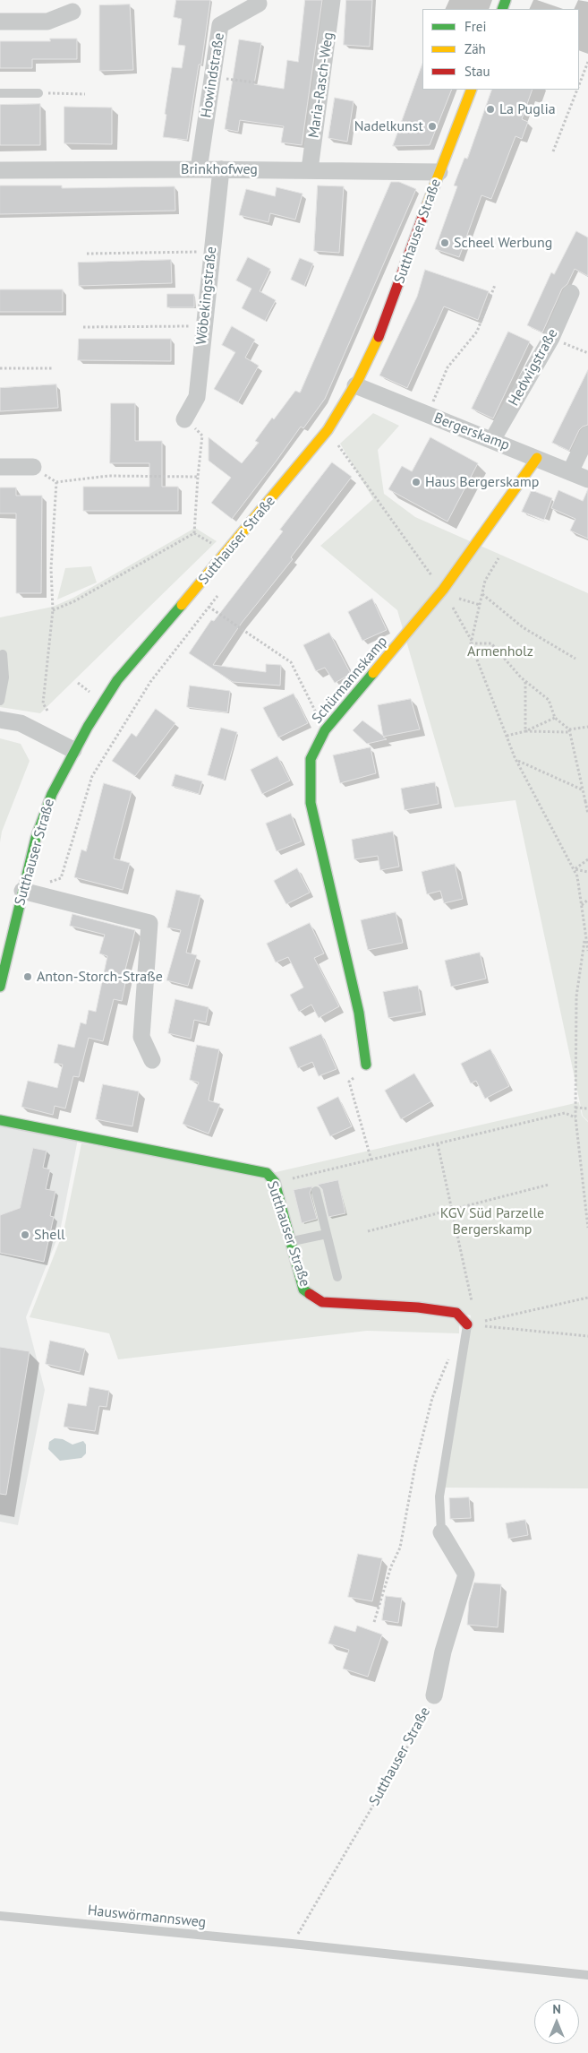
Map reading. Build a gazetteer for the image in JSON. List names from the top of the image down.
{
  "streets": {
    "street": [
      "Howindstraße",
      "Maria-Rasch-Weg",
      "Brinkhofweg",
      "Sutthauser Straße",
      "Wöbekingstraße",
      "Hedwigstraße",
      "Bergerskamp",
      "Schürmannskamp"
    ],
    "lane": ["Hauswörmannsweg"]
  },
  "crossings": [
    ["Howindstraße", "Brinkhofweg"],
    ["Maria-Rasch-Weg", "Brinkhofweg"],
    ["Brinkhofweg", "Sutthauser Straße"],
    ["Brinkhofweg", "Wöbekingstraße"],
    ["Sutthauser Straße", "Bergerskamp"],
    ["Sutthauser Straße", "Hauswörmannsweg"],
    ["Hedwigstraße", "Bergerskamp"],
    ["Bergerskamp", "Schürmannskamp"]
  ],
  "parks": ["Armenholz", "KGV Süd Parzelle Bergerskamp"],
  "places": [
    "La Puglia",
    "Nadelkunst",
    "Scheel Werbung",
    "Haus Bergerskamp",
    "Anton-Storch-Straße",
    "Shell"
  ],
  "legend": ["Frei", "Zäh", "Stau"],
  "north": "top"
}
